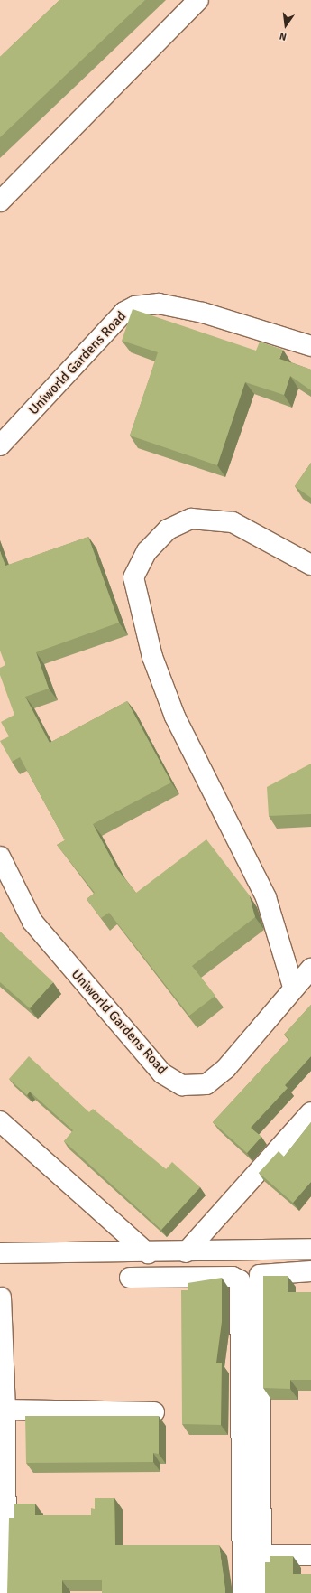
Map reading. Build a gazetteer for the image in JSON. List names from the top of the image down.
{
  "streets": {
    "street": ["Uniworld Gardens Road"]
  },
  "north": "bottom"
}
